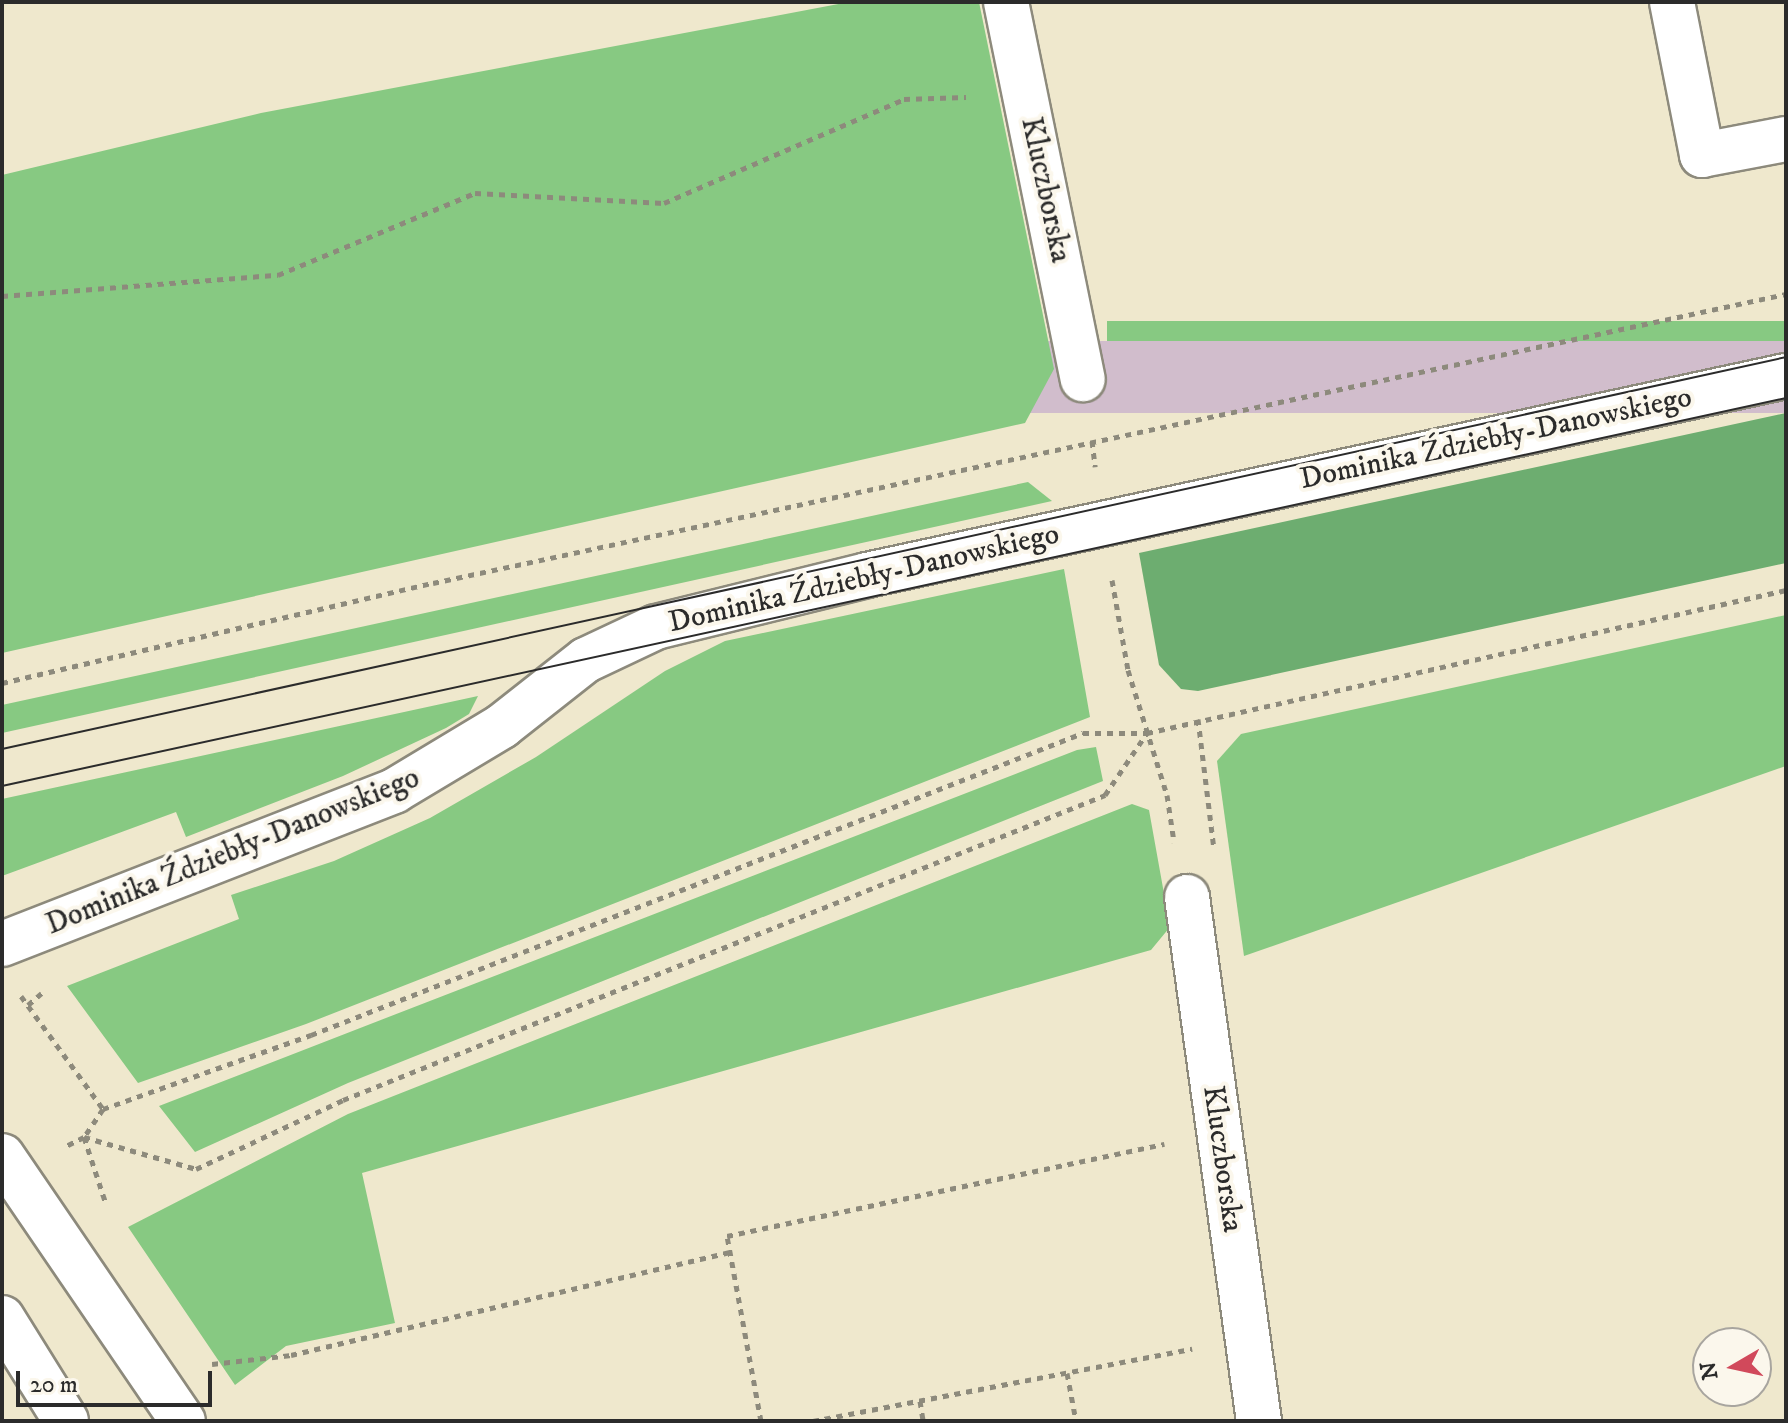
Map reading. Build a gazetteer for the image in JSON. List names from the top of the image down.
{
  "streets": {
    "street": ["Kluczborska", "Dominika Ździebły-Danowskiego"]
  },
  "scale_bar": "20 m",
  "north": "left"
}
